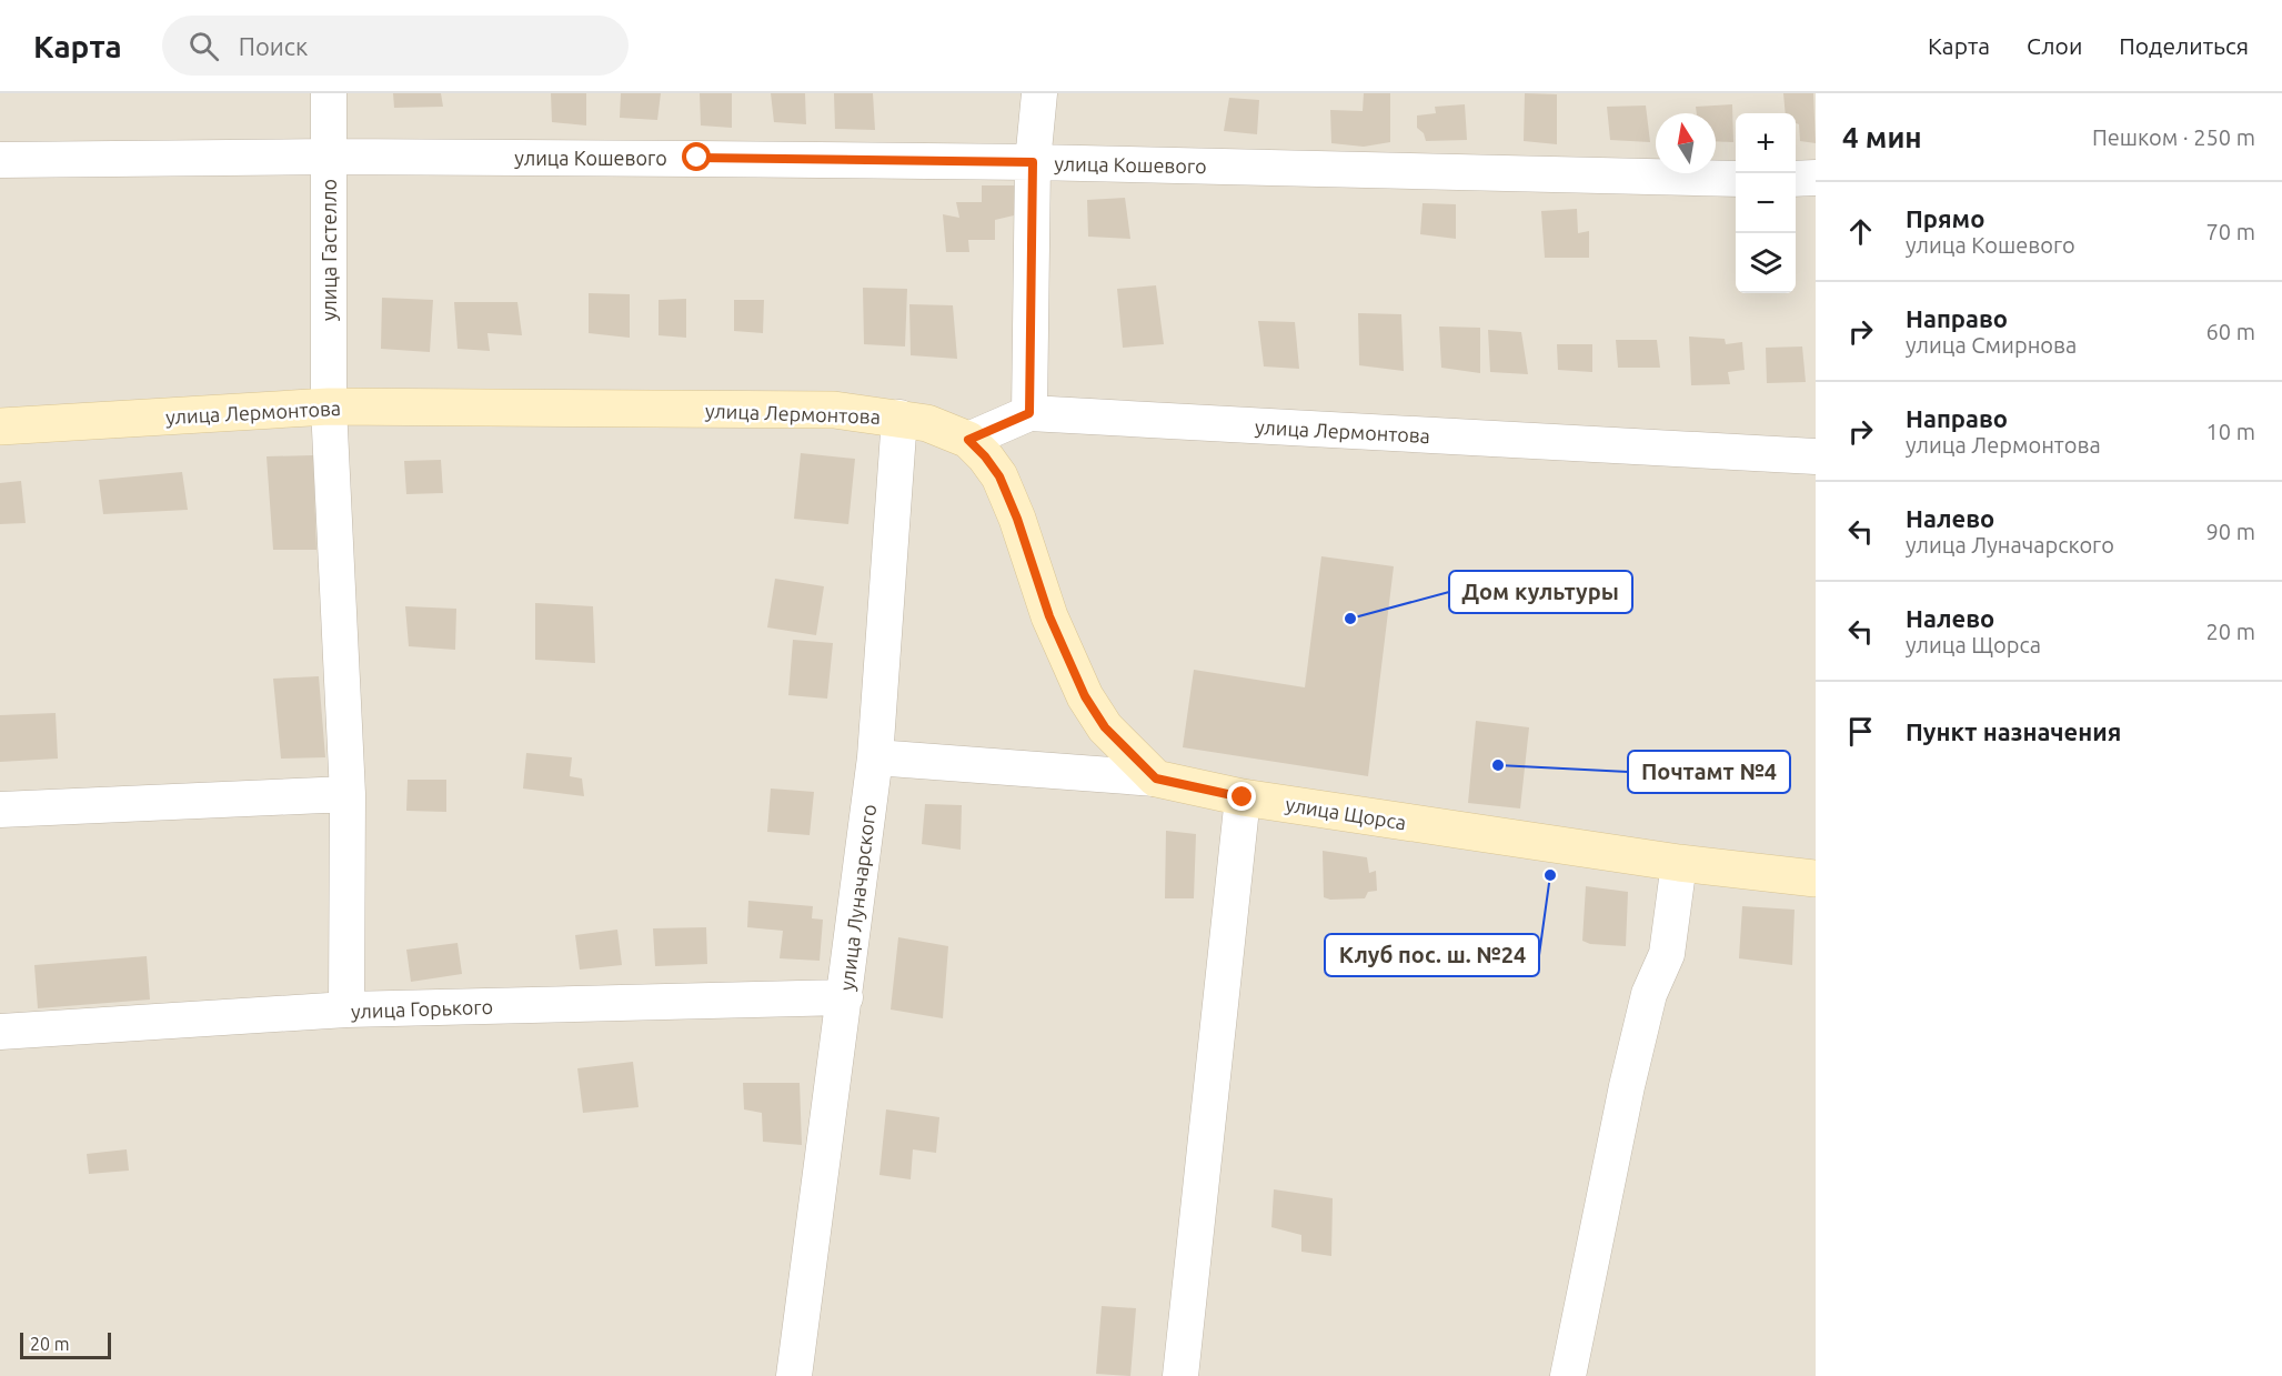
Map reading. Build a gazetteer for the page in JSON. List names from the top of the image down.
{
  "streets": {
    "street": [
      "улица Кошевого",
      "улица Гастелло",
      "улица Лермонтова",
      "улица Щорса",
      "улица Луначарского",
      "улица Горького"
    ]
  },
  "crossings": [
    ["улица Кошевого", "улица Гастелло"],
    ["улица Гастелло", "улица Лермонтова"],
    ["улица Гастелло", "улица Горького"],
    ["улица Лермонтова", "улица Луначарского"],
    ["улица Щорса", "улица Луначарского"],
    ["улица Луначарского", "улица Горького"]
  ],
  "places": ["Дом культуры", "Почтамт №4", "Клуб пос. ш. №24"],
  "scale_bar": "20 m",
  "north": "top",
  "page": {
    "header": "Карта",
    "search": "Поиск",
    "nav": ["Карта", "Слои", "Поделиться"],
    "heading": ["4 мин", "Пешком · 250 m"],
    "map_buttons": ["+", "−"],
    "list": [
      ["Прямо", "улица Кошевого", "70 m"],
      ["Направо", "улица Смирнова", "60 m"],
      ["Направо", "улица Лермонтова", "10 m"],
      ["Налево", "улица Луначарского", "90 m"],
      ["Налево", "улица Щорса", "20 m"],
      "Пункт назначения"
    ],
    "scale": "20 m"
  }
}
